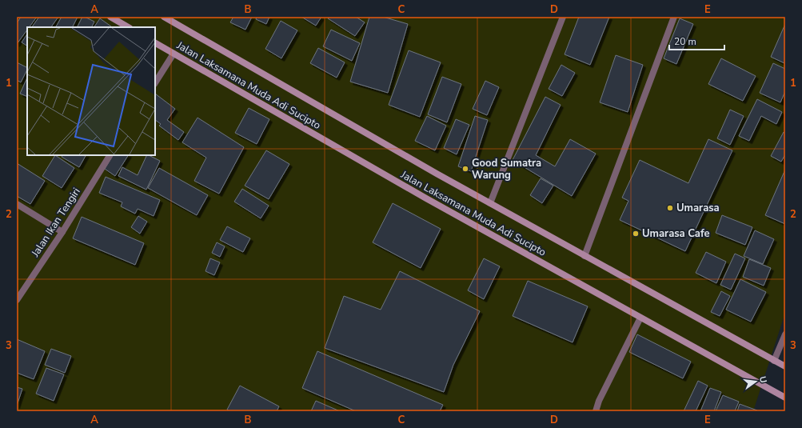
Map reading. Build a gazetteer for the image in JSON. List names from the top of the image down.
{
  "streets": {
    "main road": ["Jalan Laksamana Muda Adi Sucipto"],
    "street": ["Jalan Ikan Tengiri"]
  },
  "places": ["Good Sumatra Warung", "Umarasa", "Umarasa Cafe"],
  "scale_bar": "20 m",
  "north": "right",
  "grid": {
    "columns": [
      "A",
      "B",
      "C",
      "D",
      "E"
    ],
    "rows": ["1", "2", "3"]
  }
}
